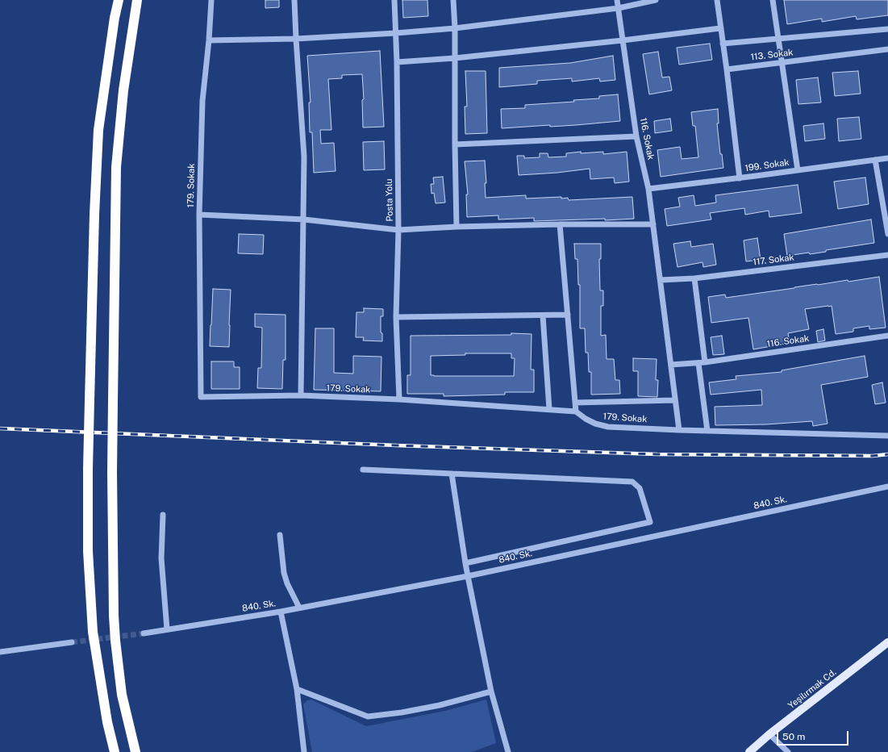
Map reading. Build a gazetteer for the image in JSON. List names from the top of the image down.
{
  "streets": {
    "main road": ["Yeşilırmak Cd."],
    "street": [
      "113. Sokak",
      "116. Sokak",
      "199. Sokak",
      "179. Sokak",
      "Posta Yolu",
      "117. Sokak",
      "840. Sk."
    ]
  },
  "crossings": [
    ["116. Sokak", "199. Sokak"],
    ["116. Sokak", "179. Sokak"],
    ["116. Sokak", "117. Sokak"],
    ["179. Sokak", "Posta Yolu"]
  ],
  "scale_bar": "50 m"
}
